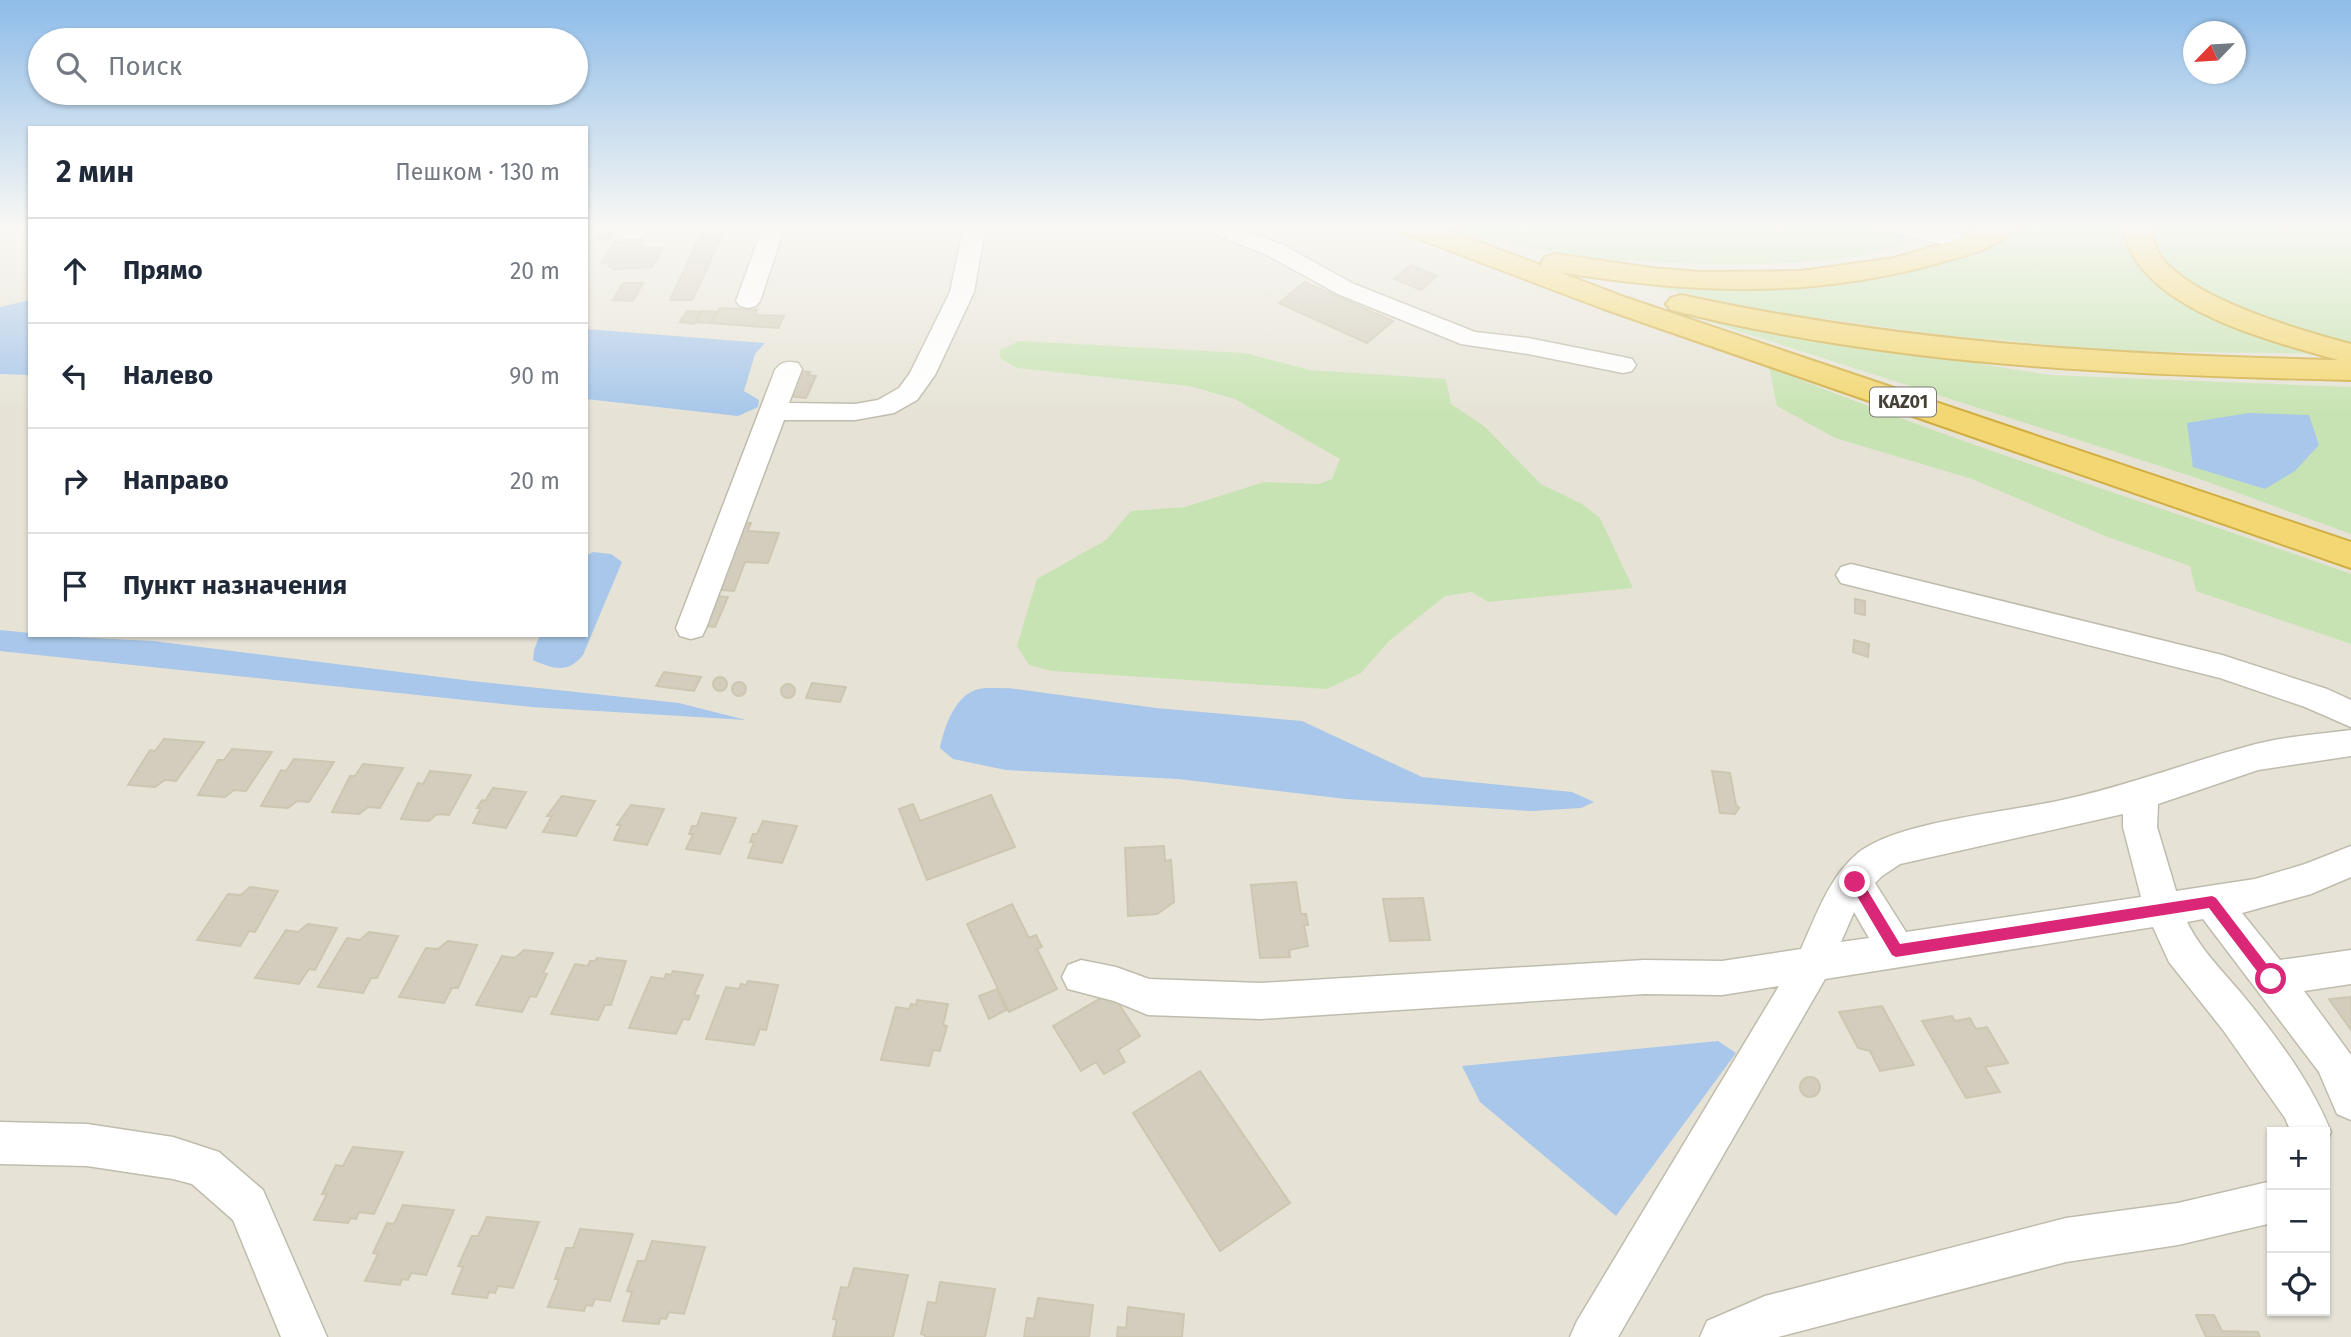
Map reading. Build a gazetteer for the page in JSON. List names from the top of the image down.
{
  "streets": {
    "highway": ["KАZ01"]
  },
  "north": "bottom left",
  "page": {
    "search": "Поиск",
    "heading": ["2 мин", "Пешком · 130 m"],
    "list": [
      ["Прямо", "20 m"],
      ["Налево", "90 m"],
      ["Направо", "20 m"],
      "Пункт назначения"
    ],
    "map_buttons": ["+", "−"]
  }
}
